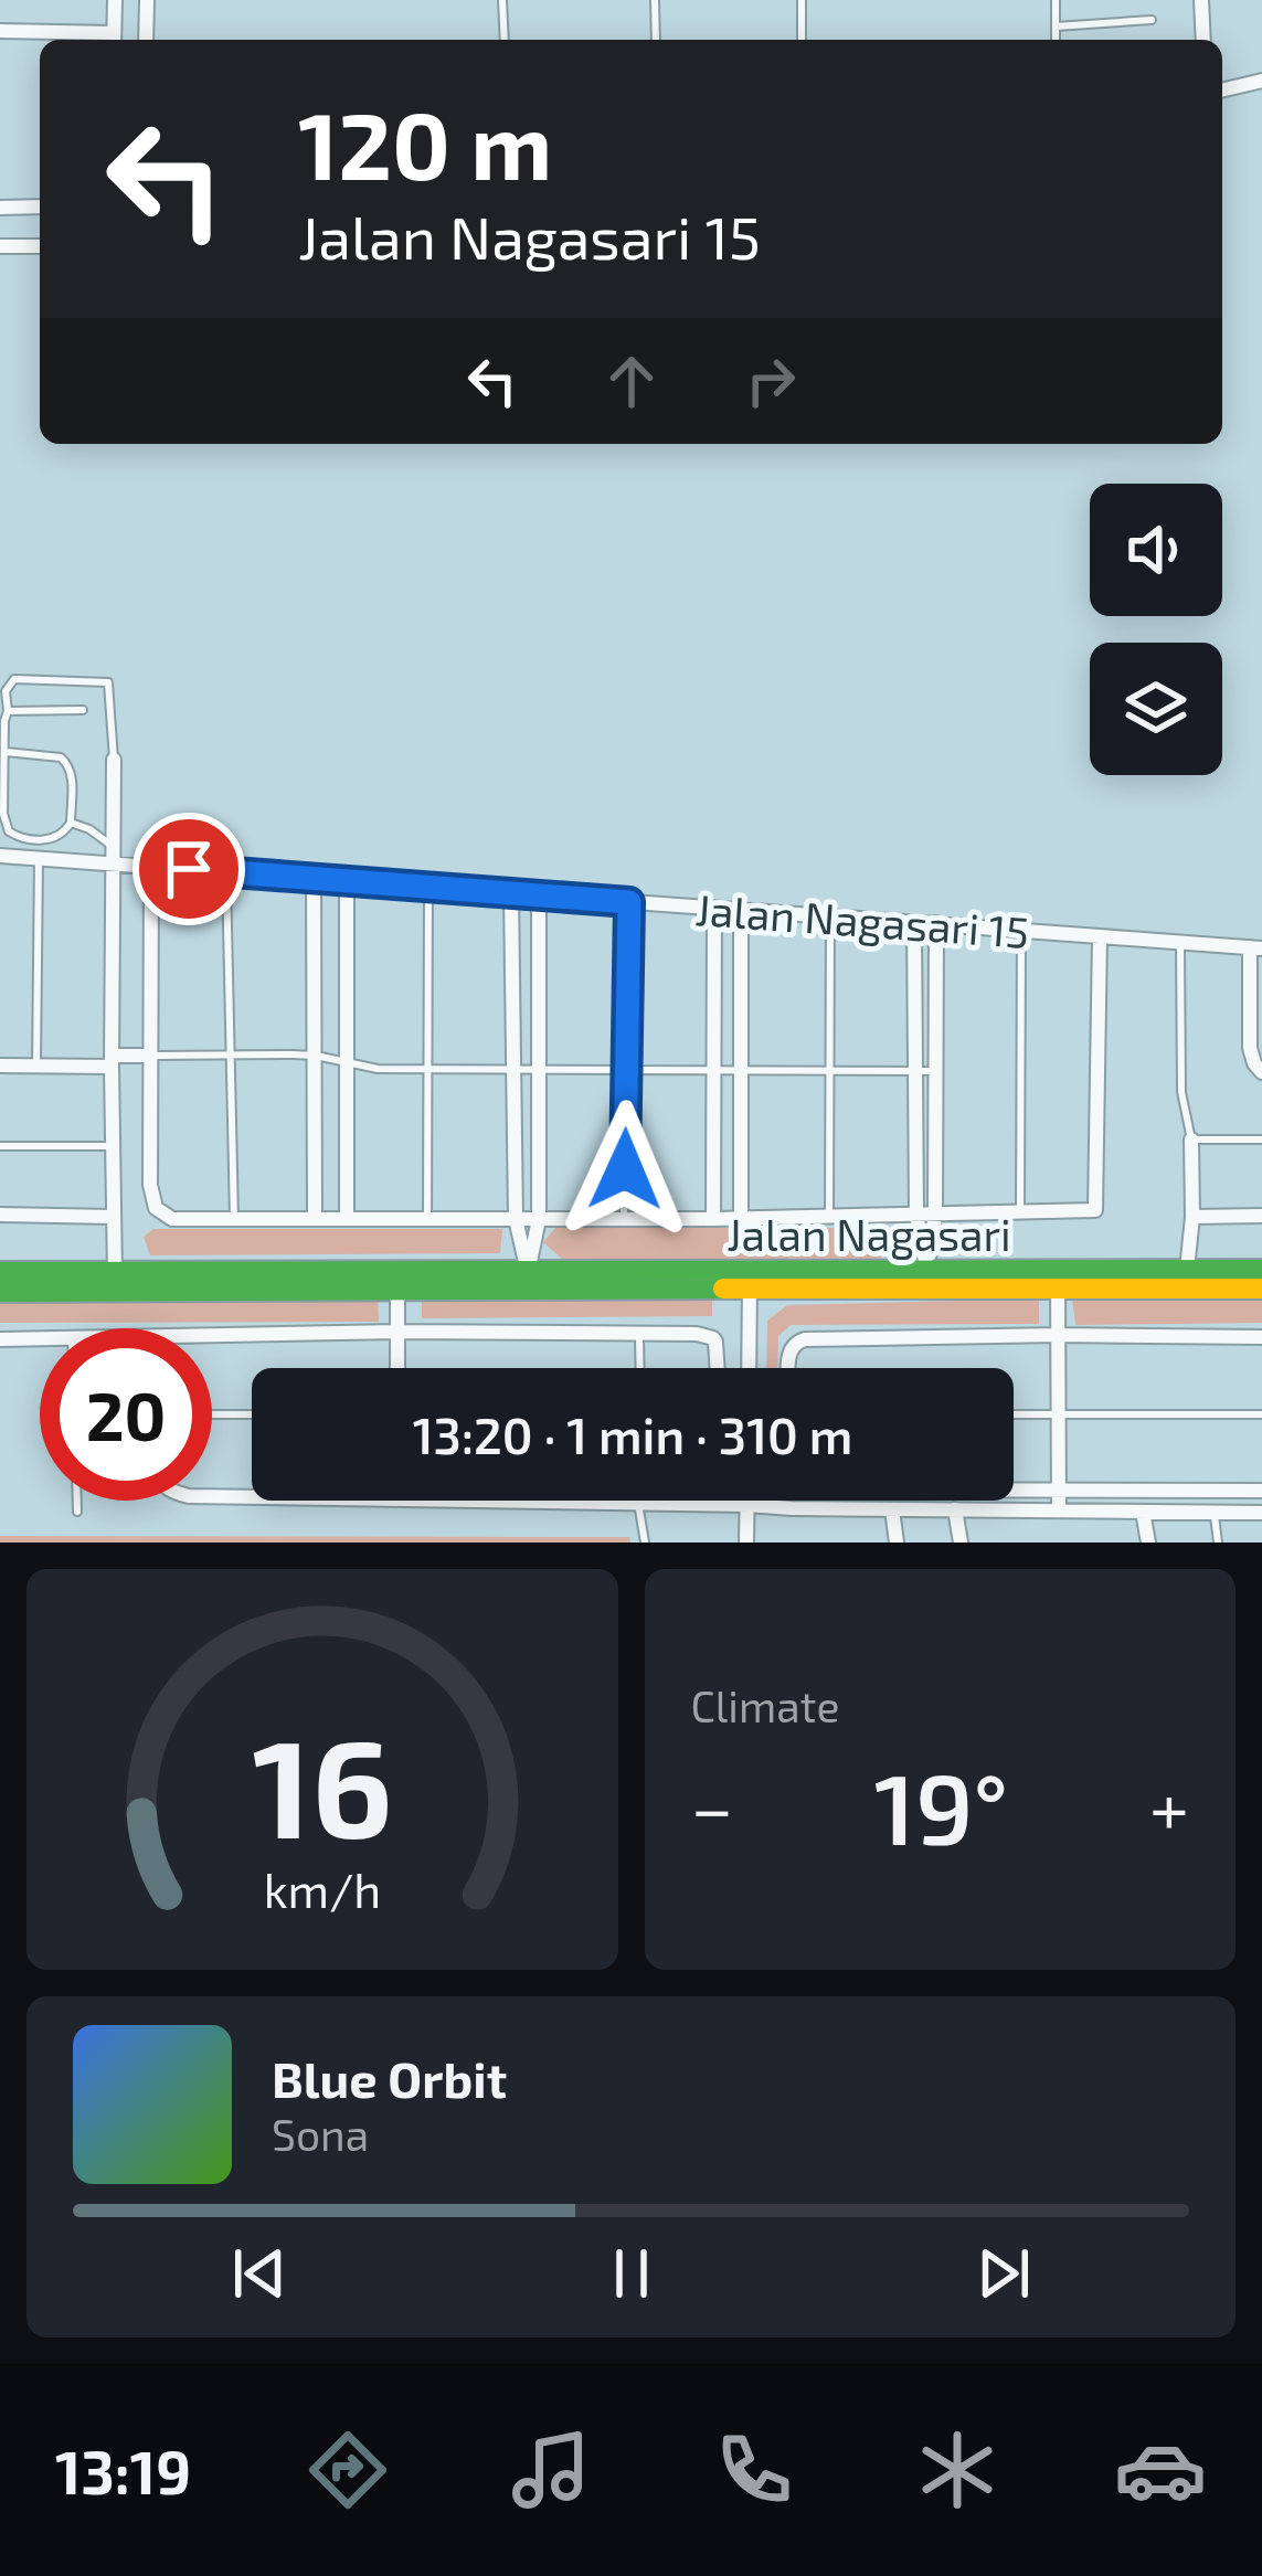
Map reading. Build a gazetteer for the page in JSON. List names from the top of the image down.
{
  "streets": {
    "street": ["Jalan Nagasari 15", "Jalan Nagasari"]
  },
  "page": {
    "turn": ["120 m", "Jalan Nagasari 15"],
    "limit": "20",
    "trip": "13:20 · 1 min · 310 m",
    "tile": "Climate",
    "heat": ["−", "19°", "+"],
    "song": ["Blue Orbit", "Sona"],
    "tabs": "13:19",
    "gauge": ["16", "km/h"]
  }
}
